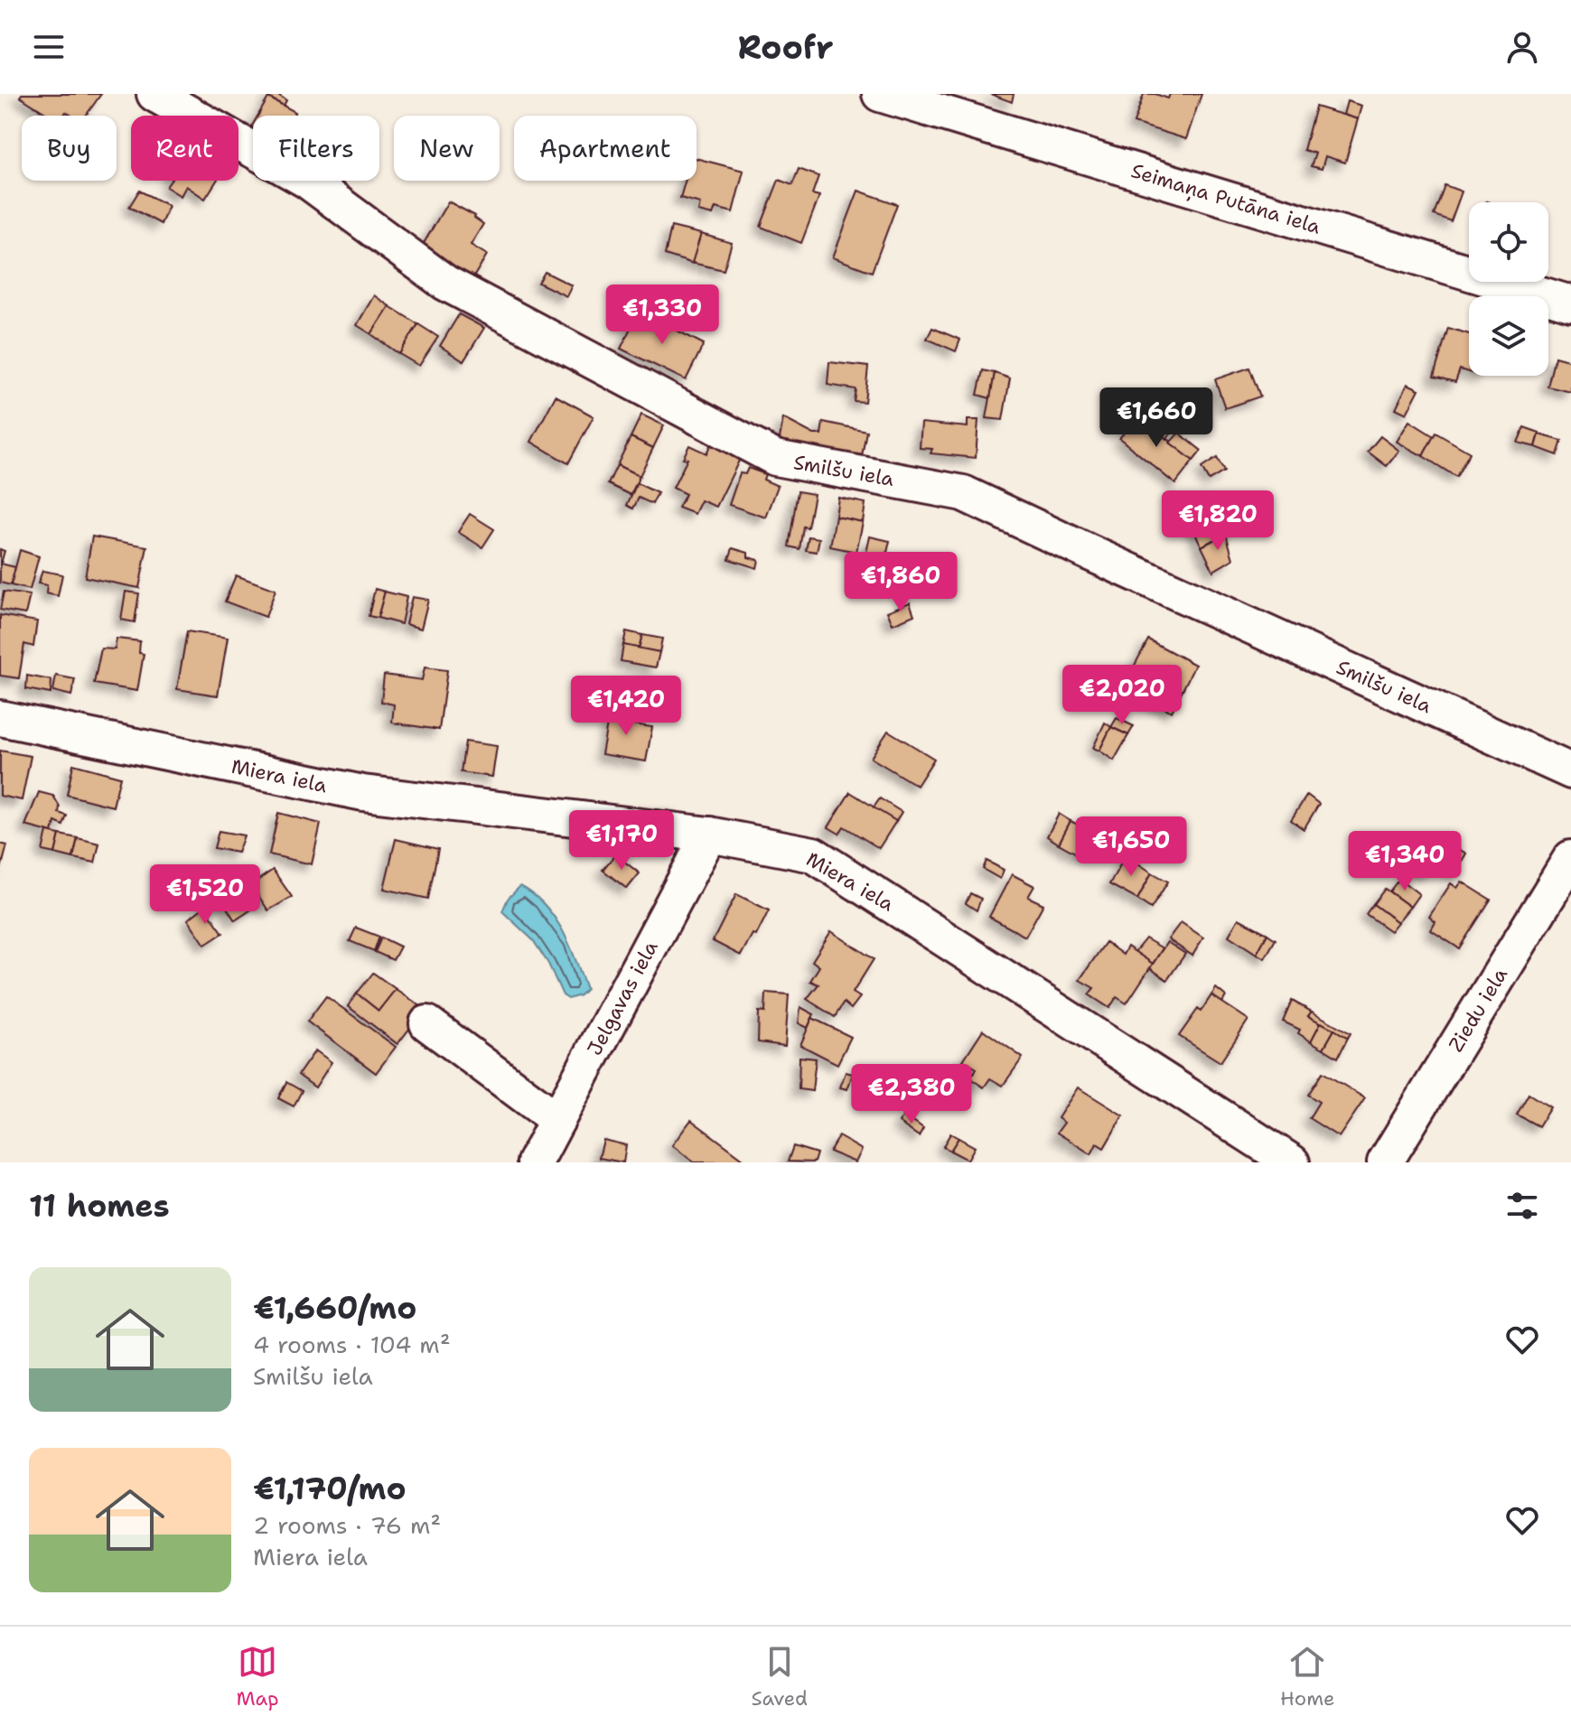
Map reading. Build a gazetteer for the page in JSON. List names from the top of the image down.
{
  "streets": {
    "street": [
      "Seimaņa Putāna iela",
      "Smilšu iela",
      "Miera iela",
      "Jelgavas iela",
      "Ziedu iela"
    ]
  },
  "crossings": [
    ["Miera iela", "Jelgavas iela"]
  ],
  "page": {
    "header": "Roofr",
    "chip": [
      "Buy",
      "Rent",
      "Filters",
      "New",
      "Apartment"
    ],
    "price": [
      "€1,330",
      "€1,660",
      "€1,820",
      "€1,860",
      "€2,020",
      "€1,420",
      "€1,170",
      "€1,650",
      "€1,340",
      "€1,520",
      "€2,380"
    ],
    "heading": "11 homes",
    "list": [
      {
        "name": "€1,660/mo",
        "note": "4 rooms · 104 m² · Smilšu iela"
      },
      {
        "name": "€1,170/mo",
        "note": "2 rooms · 76 m² · Miera iela"
      }
    ],
    "tabs": ["Map", "Saved", "Home"]
  }
}
